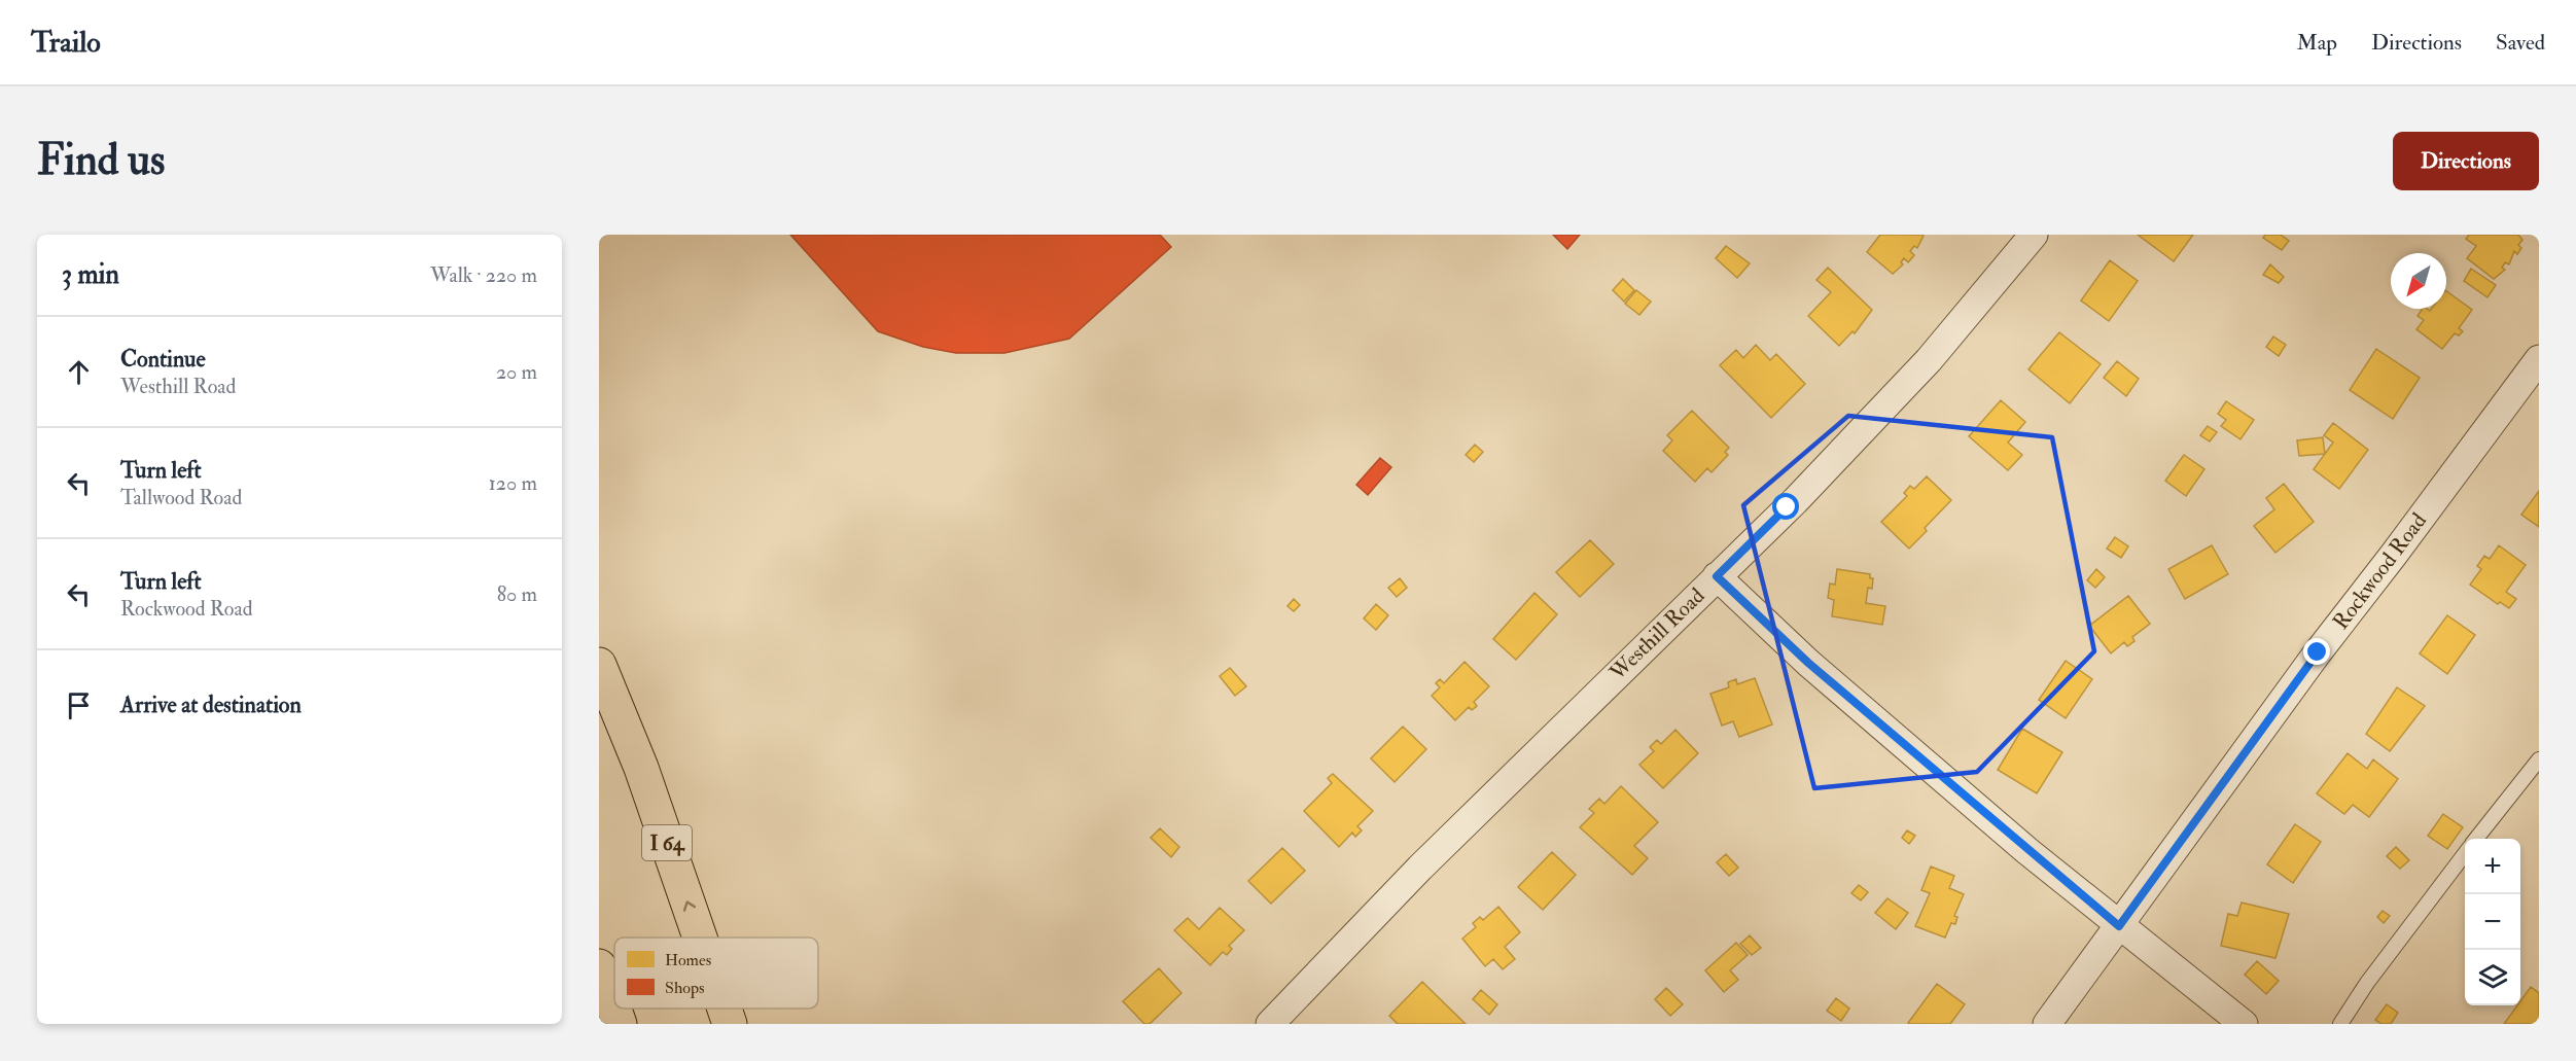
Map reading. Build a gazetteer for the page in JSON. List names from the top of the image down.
{
  "streets": {
    "highway": ["I 64"],
    "street": ["Rockwood Road", "Westhill Road"]
  },
  "legend": ["Homes", "Shops"],
  "north": "bottom left",
  "page": {
    "header": "Trailo",
    "nav": ["Map", "Directions", "Saved"],
    "buttons": "Directions",
    "title": "Find us",
    "heading": ["3 min", "Walk · 220 m"],
    "list": [
      ["Continue", "Westhill Road", "20 m"],
      ["Turn left", "Tallwood Road", "120 m"],
      ["Turn left", "Rockwood Road", "80 m"],
      "Arrive at destination"
    ],
    "map_buttons": ["+", "−"]
  }
}
